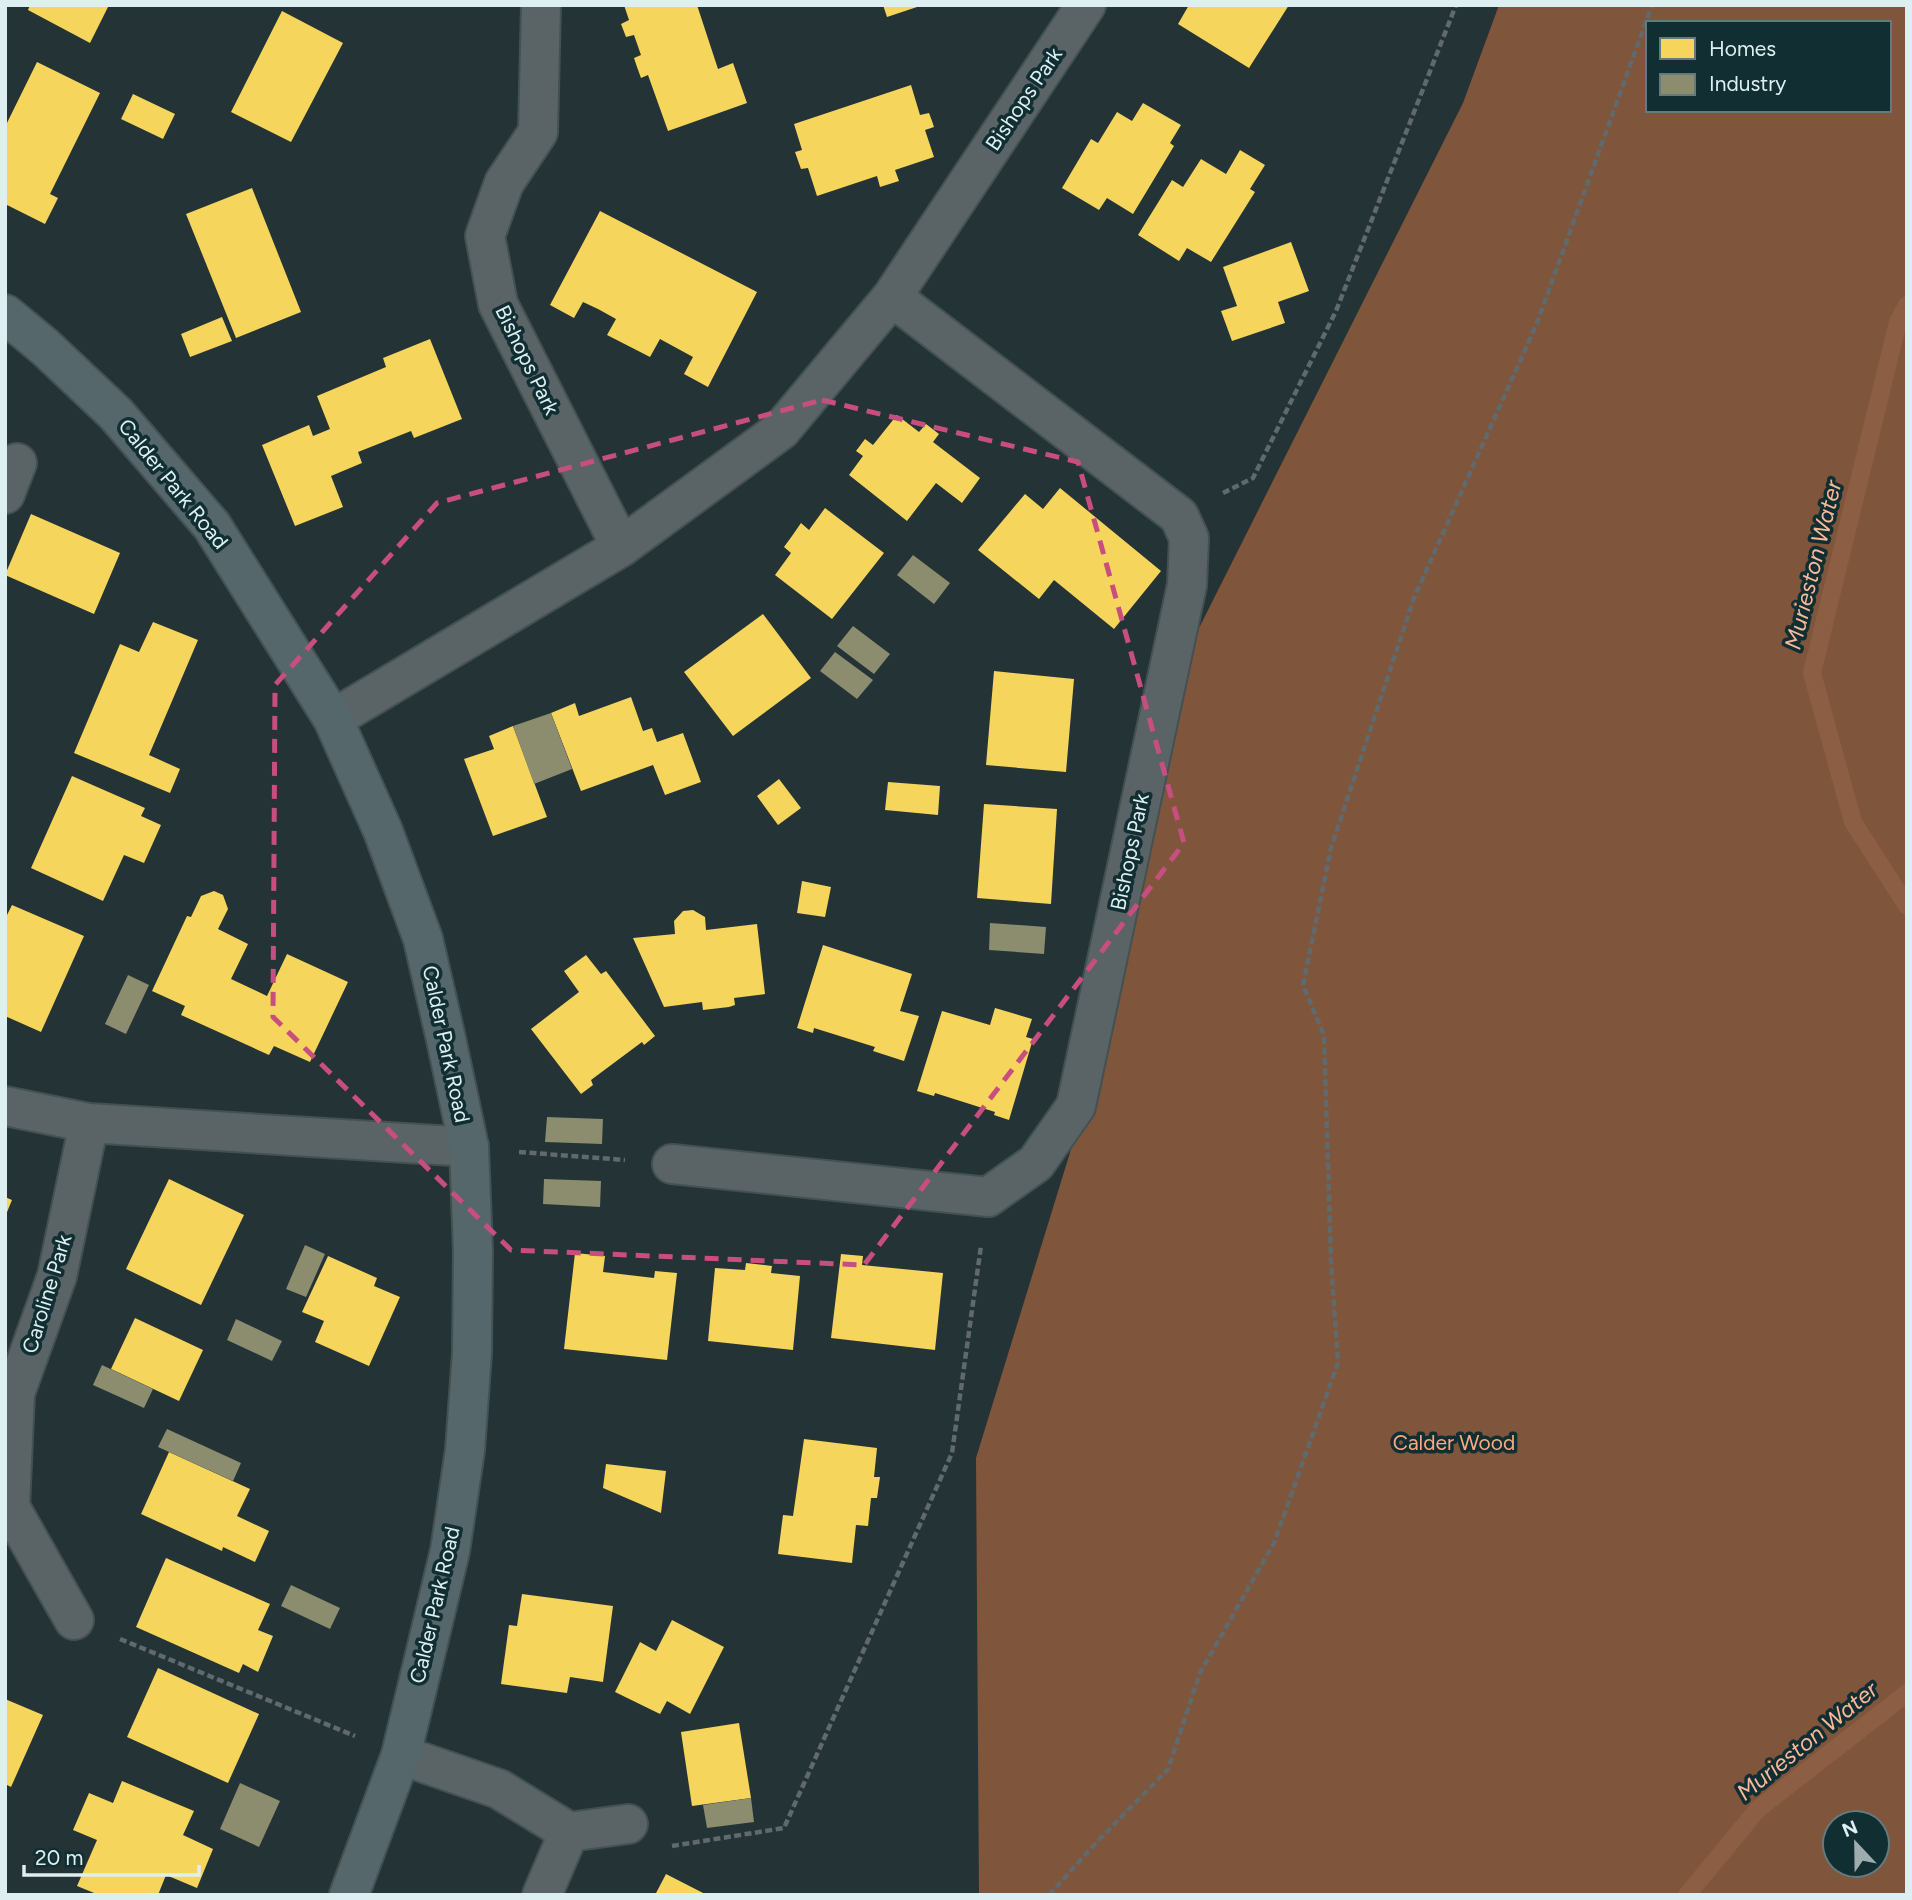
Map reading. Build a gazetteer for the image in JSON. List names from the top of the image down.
{
  "streets": {
    "main road": ["Calder Park Road"],
    "street": ["Bishops Park", "Caroline Park"]
  },
  "crossings": [
    ["Bishops Park", "Calder Park Road"]
  ],
  "water": ["Murieston Water"],
  "parks": ["Calder Wood"],
  "legend": ["Homes", "Industry"],
  "scale_bar": "20 m",
  "north": "top"
}
